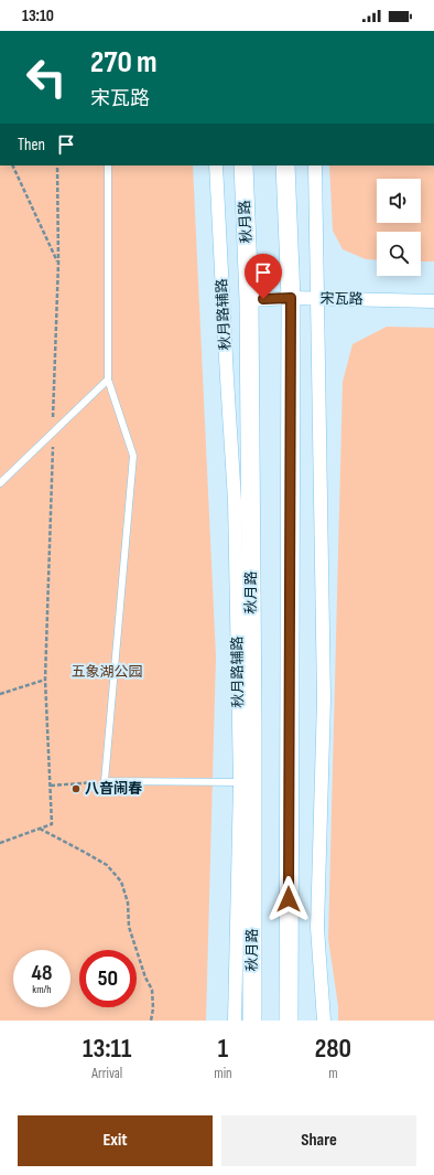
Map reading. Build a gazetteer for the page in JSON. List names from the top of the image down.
{
  "streets": {
    "main road": ["秋月路"],
    "street": ["宋瓦路", "秋月路辅路"]
  },
  "crossings": [
    ["秋月路", "宋瓦路"],
    ["秋月路", "秋月路辅路"]
  ],
  "parks": ["五象湖公园"],
  "places": ["八音闹春"],
  "page": {
    "status": "13:10",
    "turn": ["270 m", "宋瓦路"],
    "then": "Then",
    "speed": "48 km/h",
    "limit": "50",
    "eta": [
      "13:11",
      "Arrival",
      "1",
      "min",
      "280",
      "m"
    ],
    "buttons": ["Exit", "Share"]
  }
}
